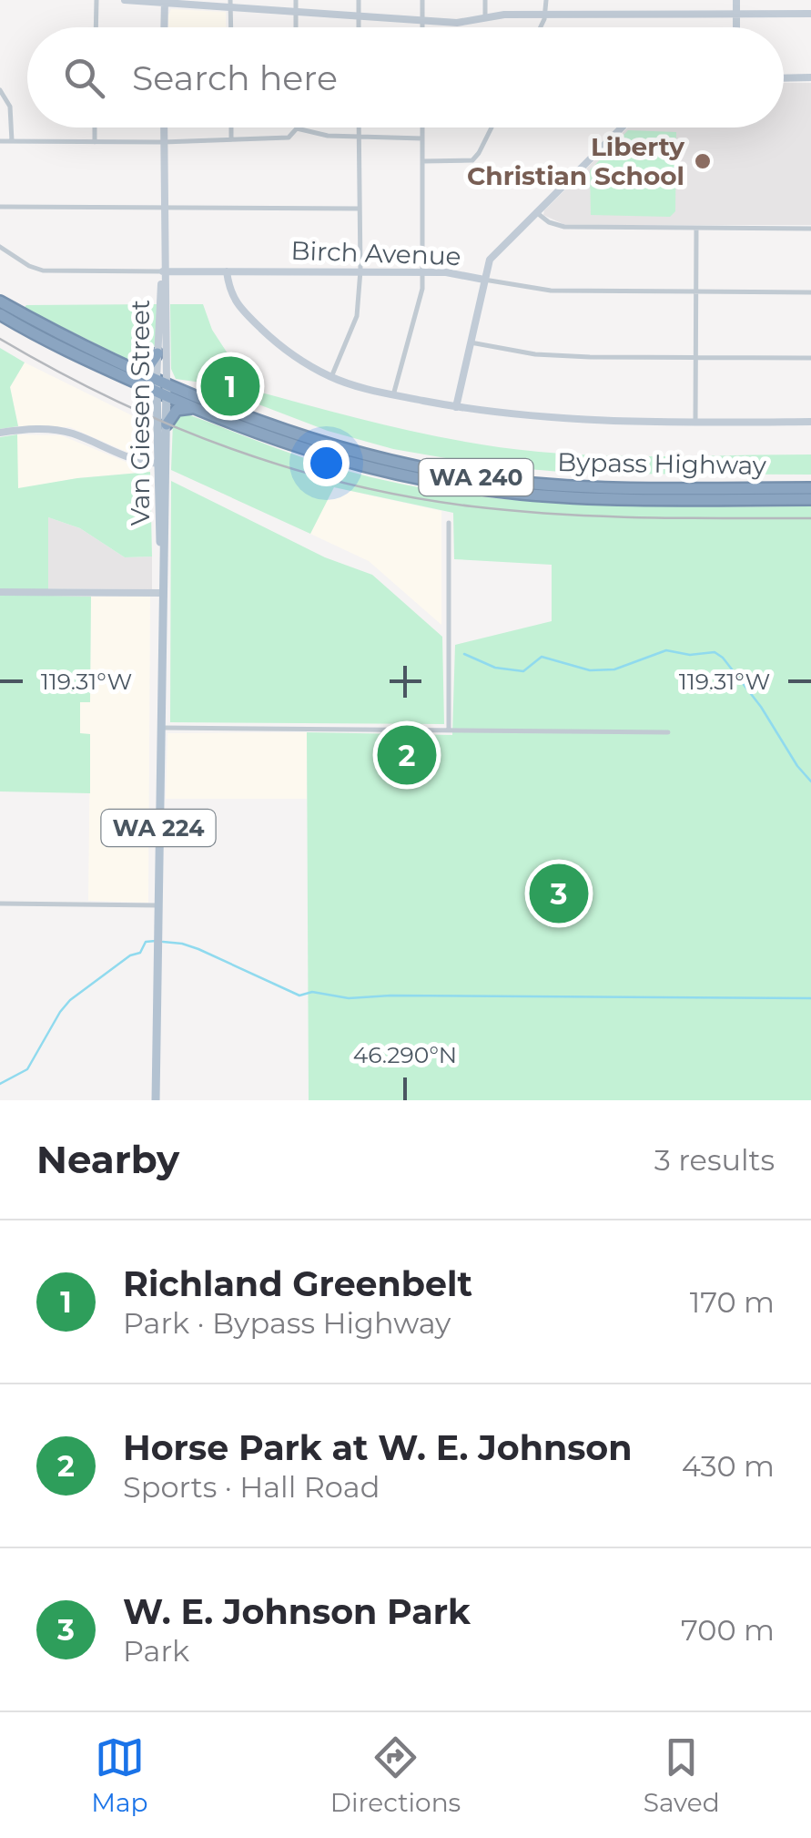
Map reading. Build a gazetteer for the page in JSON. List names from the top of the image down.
{
  "streets": {
    "highway": ["Bypass Highway", "WA 240"],
    "main road": ["Van Giesen Street", "WA 224"],
    "street": ["Birch Avenue"]
  },
  "crossings": [
    ["Birch Avenue", "Van Giesen Street"],
    ["Van Giesen Street", "Bypass Highway"]
  ],
  "places": ["Liberty Christian School"],
  "page": {
    "search": "Search here",
    "pins": ["1", "2", "3"],
    "heading": ["Nearby", "3 results"],
    "list": [
      {
        "mark": "1",
        "name": "Richland Greenbelt",
        "note": "Park · Bypass Highway",
        "value": "170 m"
      },
      {
        "mark": "2",
        "name": "Horse Park at W. E. Johnson",
        "note": "Sports · Hall Road",
        "value": "430 m"
      },
      {
        "mark": "3",
        "name": "W. E. Johnson Park",
        "note": "Park",
        "value": "700 m"
      }
    ],
    "nav": ["Map", "Directions", "Saved"]
  },
  "coordinates": ["119.31°W", "46.290°N"]
}
